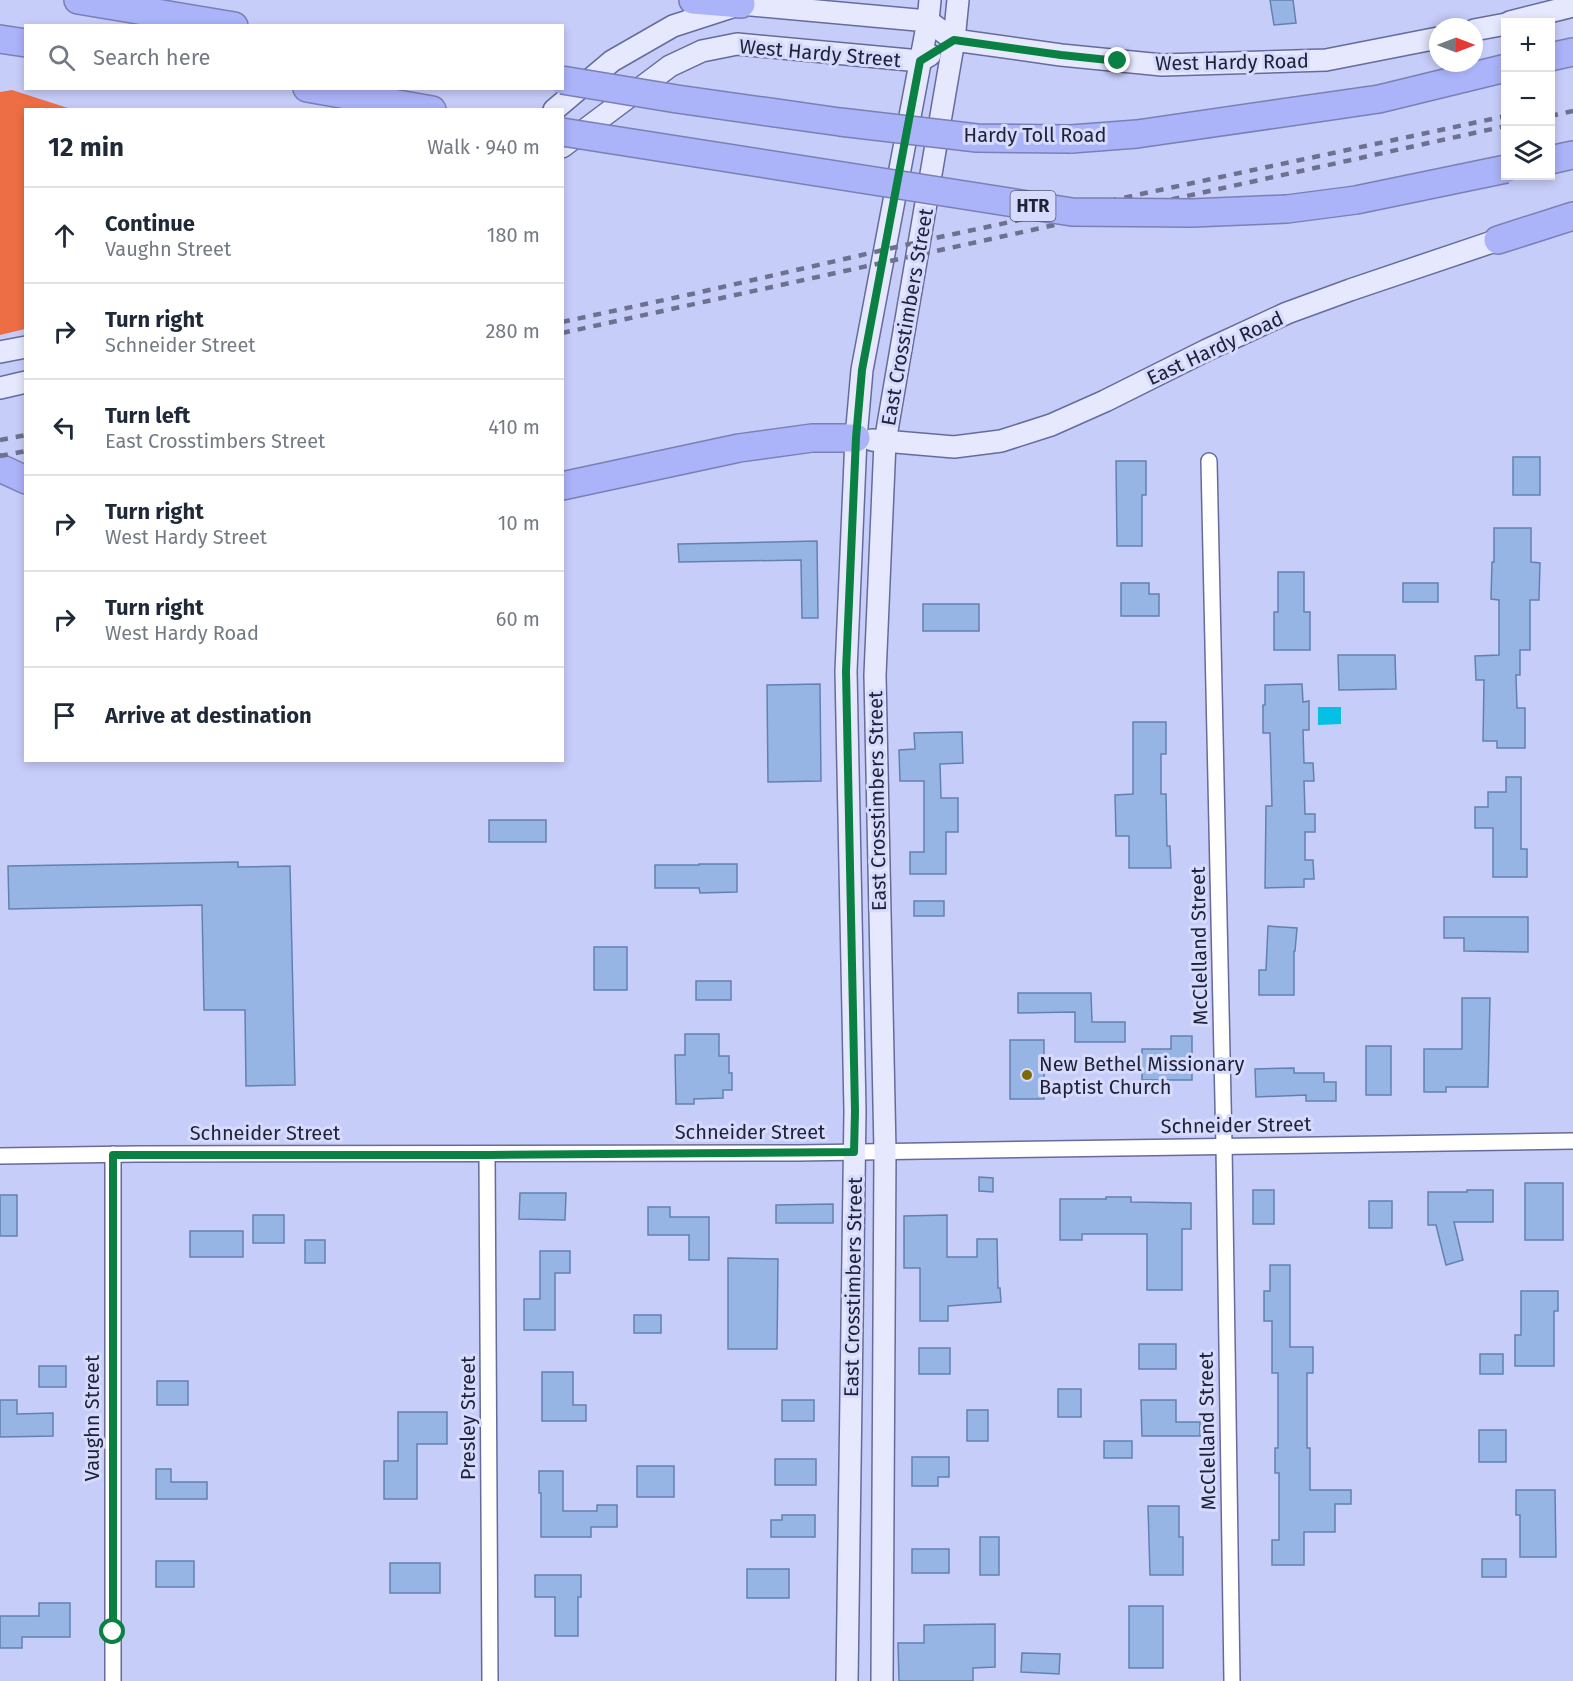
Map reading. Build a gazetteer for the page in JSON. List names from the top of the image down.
{
  "streets": {
    "highway": ["Hardy Toll Road", "HTR"],
    "main road": [
      "West Hardy Street",
      "West Hardy Road",
      "East Crosstimbers Street",
      "East Hardy Road"
    ],
    "street": [
      "McClelland Street",
      "Schneider Street",
      "Vaughn Street",
      "Presley Street"
    ]
  },
  "crossings": [
    ["West Hardy Street", "West Hardy Road"],
    ["West Hardy Street", "East Crosstimbers Street"],
    ["West Hardy Road", "East Crosstimbers Street"],
    ["East Crosstimbers Street", "East Hardy Road"],
    ["East Crosstimbers Street", "Schneider Street"],
    ["McClelland Street", "Schneider Street"],
    ["Schneider Street", "Vaughn Street"],
    ["Schneider Street", "Presley Street"]
  ],
  "places": ["New Bethel Missionary Baptist Church"],
  "north": "right",
  "page": {
    "map_buttons": ["+", "−"],
    "search": "Search here",
    "heading": ["12 min", "Walk · 940 m"],
    "list": [
      ["Continue", "Vaughn Street", "180 m"],
      ["Turn right", "Schneider Street", "280 m"],
      ["Turn left", "East Crosstimbers Street", "410 m"],
      ["Turn right", "West Hardy Street", "10 m"],
      ["Turn right", "West Hardy Road", "60 m"],
      "Arrive at destination"
    ]
  }
}
